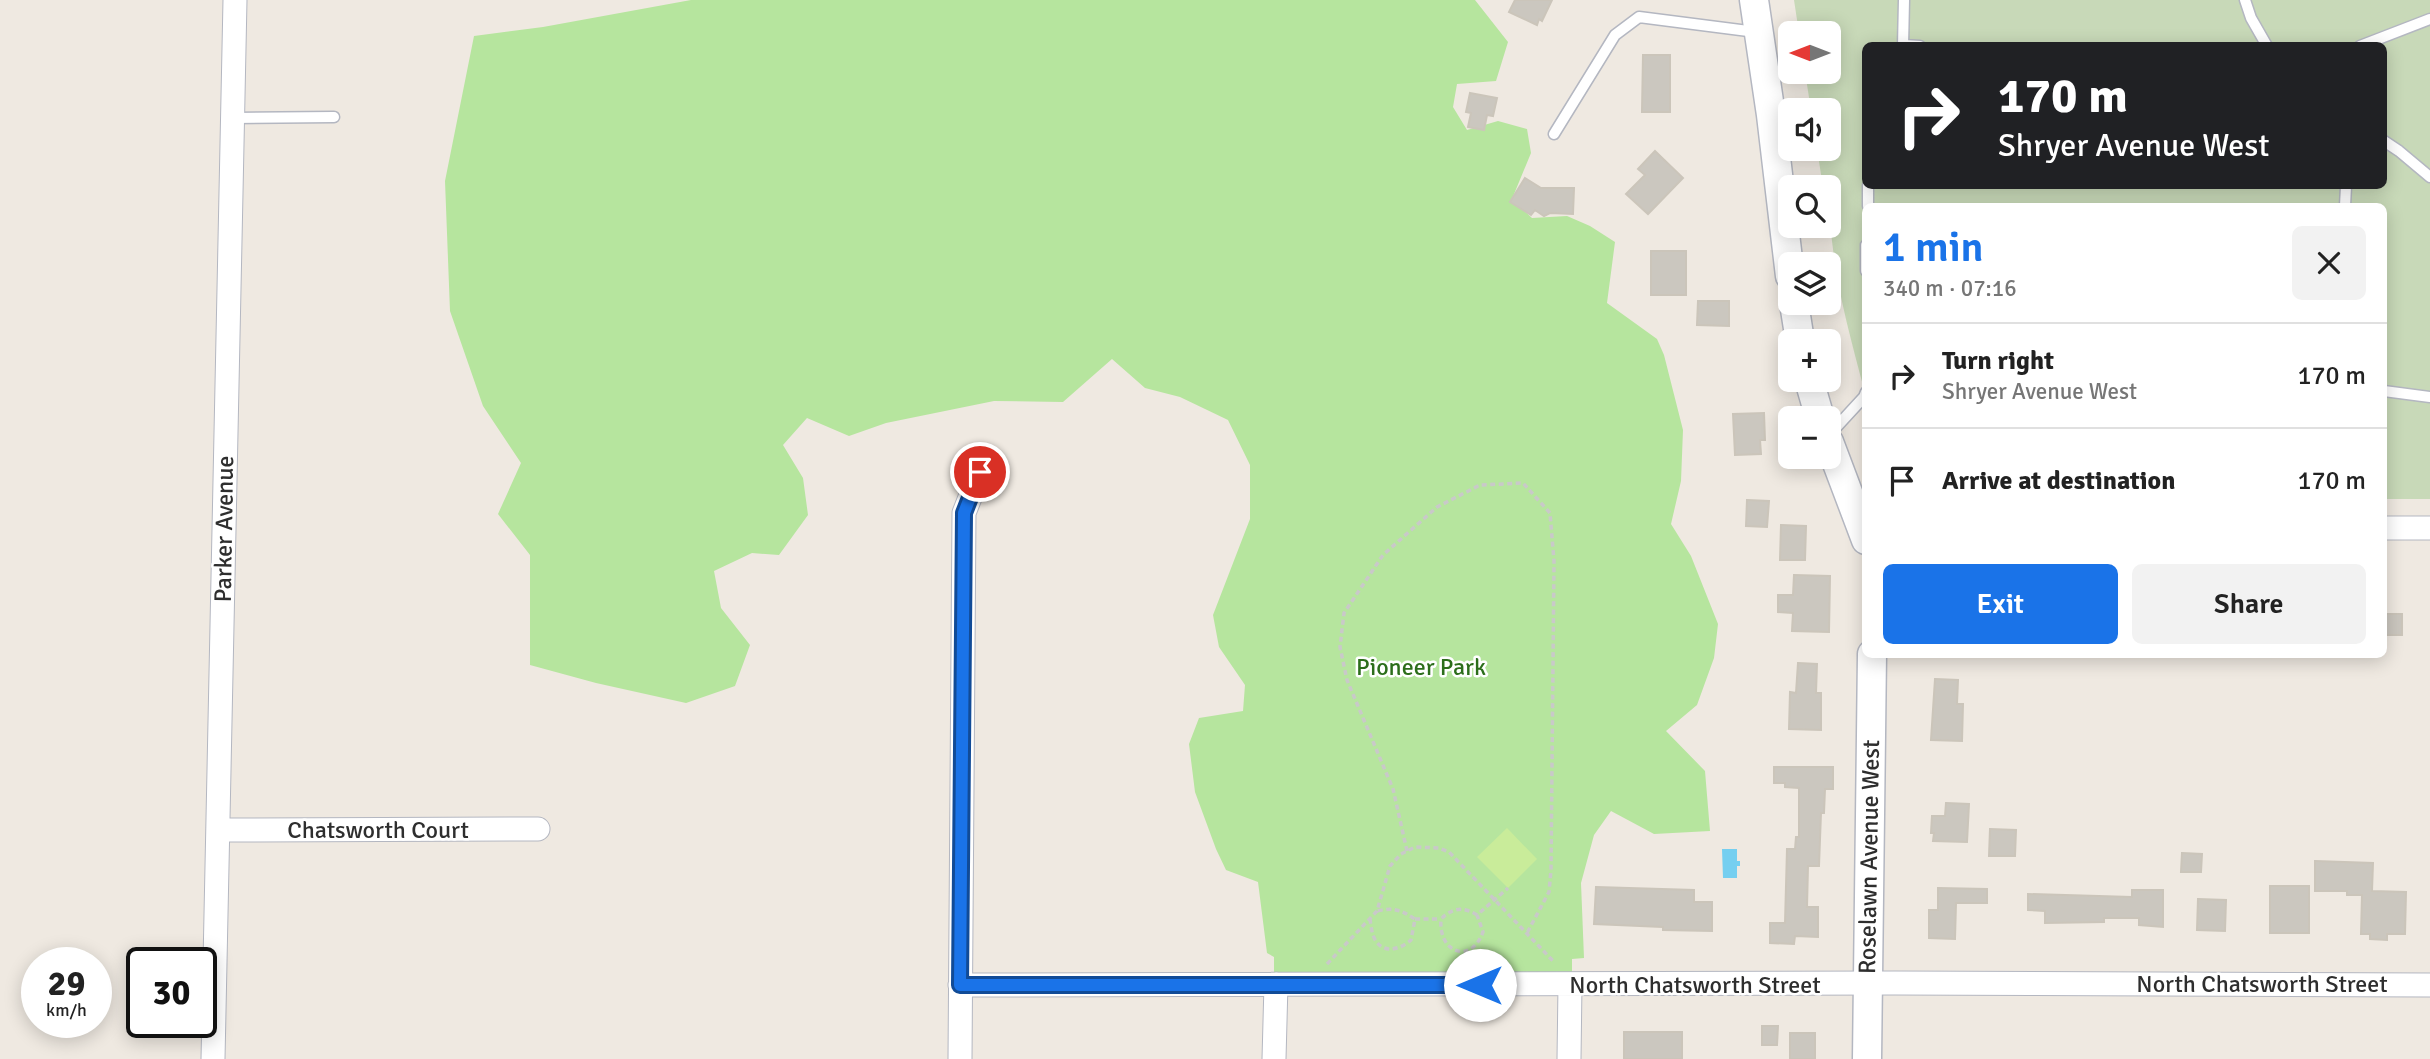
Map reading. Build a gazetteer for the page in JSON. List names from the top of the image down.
{
  "streets": {
    "street": [
      "Parker Avenue",
      "Chatsworth Court",
      "Roselawn Avenue West",
      "North Chatsworth Street"
    ]
  },
  "crossings": [
    ["Parker Avenue", "Chatsworth Court"],
    ["Roselawn Avenue West", "North Chatsworth Street"]
  ],
  "parks": ["Pioneer Park"],
  "north": "left",
  "page": {
    "map_buttons": ["+", "−"],
    "turn": ["170 m", "Shryer Avenue West"],
    "heading": ["1 min", "340 m · 07:16"],
    "list": [
      {
        "name": "Turn right",
        "note": "Shryer Avenue West",
        "value": "170 m"
      },
      {
        "name": "Arrive at destination",
        "value": "170 m"
      }
    ],
    "buttons": ["Exit", "Share"],
    "speed": "29 km/h",
    "limit": "30"
  }
}
